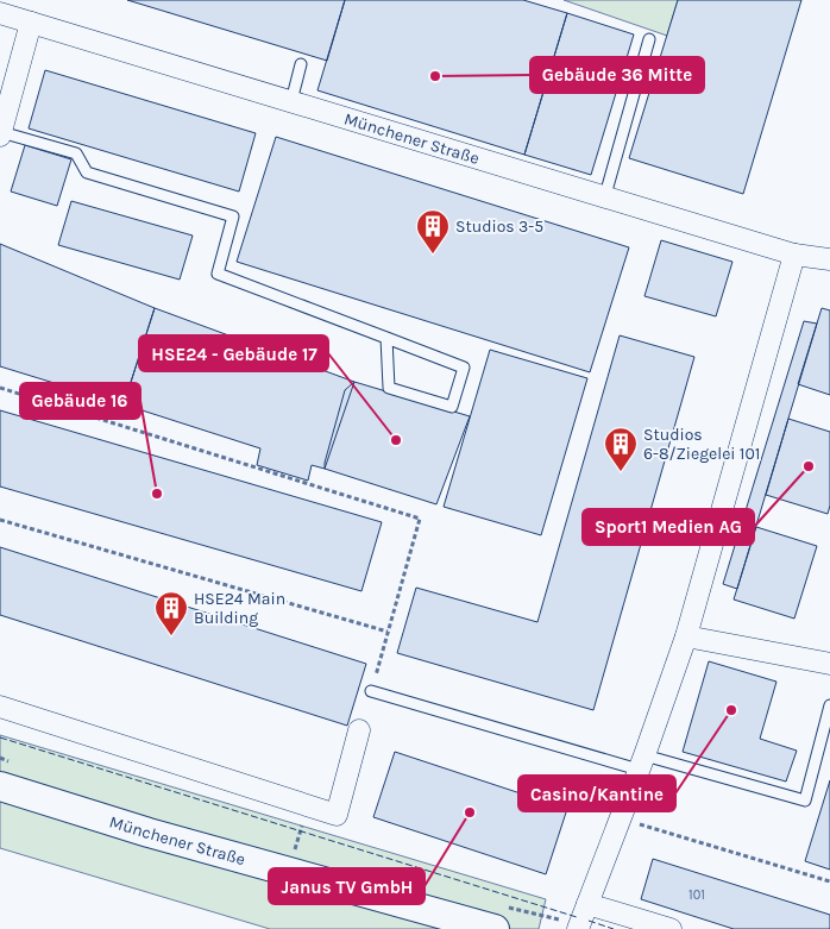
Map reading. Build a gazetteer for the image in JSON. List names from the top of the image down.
{
  "streets": {
    "main road": ["Münchener Straße"]
  },
  "places": {
    "other": [
      "Gebäude 36 Mitte",
      "HSE24 - Gebäude 17",
      "Sport1 Medien AG",
      "Gebäude 16",
      "Casino/Kantine",
      "Janus TV GmbH"
    ],
    "building": ["Studios 3-5", "Studios 6-8/Ziegelei 101", "HSE24 Main Building"]
  },
  "house_numbers": ["101"]
}
